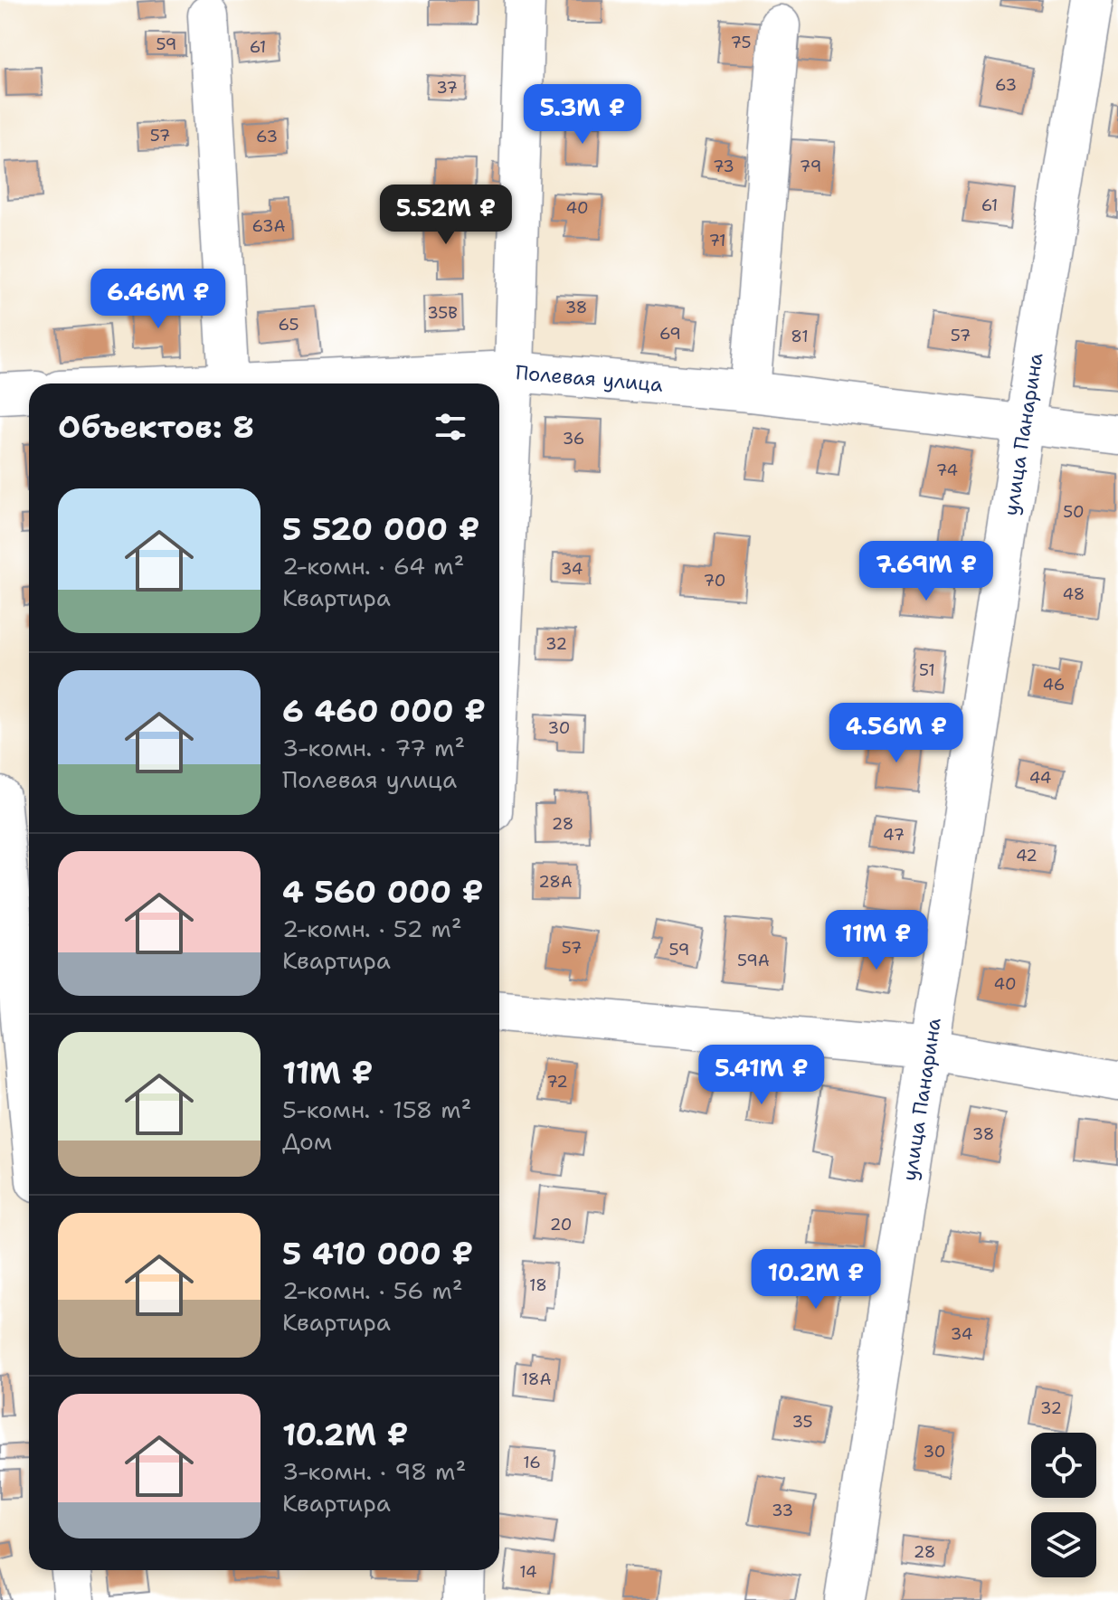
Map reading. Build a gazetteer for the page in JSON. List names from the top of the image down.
{
  "streets": {
    "street": ["Полевая улица", "улица Панарина"]
  },
  "crossings": [
    ["Полевая улица", "улица Панарина"]
  ],
  "house_numbers": [
    "75",
    "59",
    "61",
    "63",
    "37",
    "57",
    "63",
    "73",
    "79",
    "61",
    "40",
    "63А",
    "71",
    "38",
    "35В",
    "65",
    "69",
    "57",
    "81",
    "36",
    "74",
    "50",
    "34",
    "70",
    "48",
    "32",
    "51",
    "46",
    "30",
    "44",
    "28",
    "47",
    "42",
    "28А",
    "57",
    "59",
    "59А",
    "40",
    "72",
    "38",
    "20",
    "18",
    "34",
    "18А",
    "32",
    "35",
    "30",
    "16",
    "33",
    "28",
    "14"
  ],
  "page": {
    "price": [
      "5.3M ₽",
      "5.52M ₽",
      "6.46M ₽",
      "7.69M ₽",
      "4.56M ₽",
      "11M ₽",
      "5.41M ₽",
      "10.2M ₽"
    ],
    "heading": "Объектов: 8",
    "list": [
      {
        "name": "5 520 000 ₽",
        "note": "2-комн. · 64 m² · Квартира"
      },
      {
        "name": "6 460 000 ₽",
        "note": "3-комн. · 77 m² · Полевая улица"
      },
      {
        "name": "4 560 000 ₽",
        "note": "2-комн. · 52 m² · Квартира"
      },
      {
        "name": "11M ₽",
        "note": "5-комн. · 158 m² · Дом"
      },
      {
        "name": "5 410 000 ₽",
        "note": "2-комн. · 56 m² · Квартира"
      },
      {
        "name": "10.2M ₽",
        "note": "3-комн. · 98 m² · Квартира"
      }
    ]
  }
}
